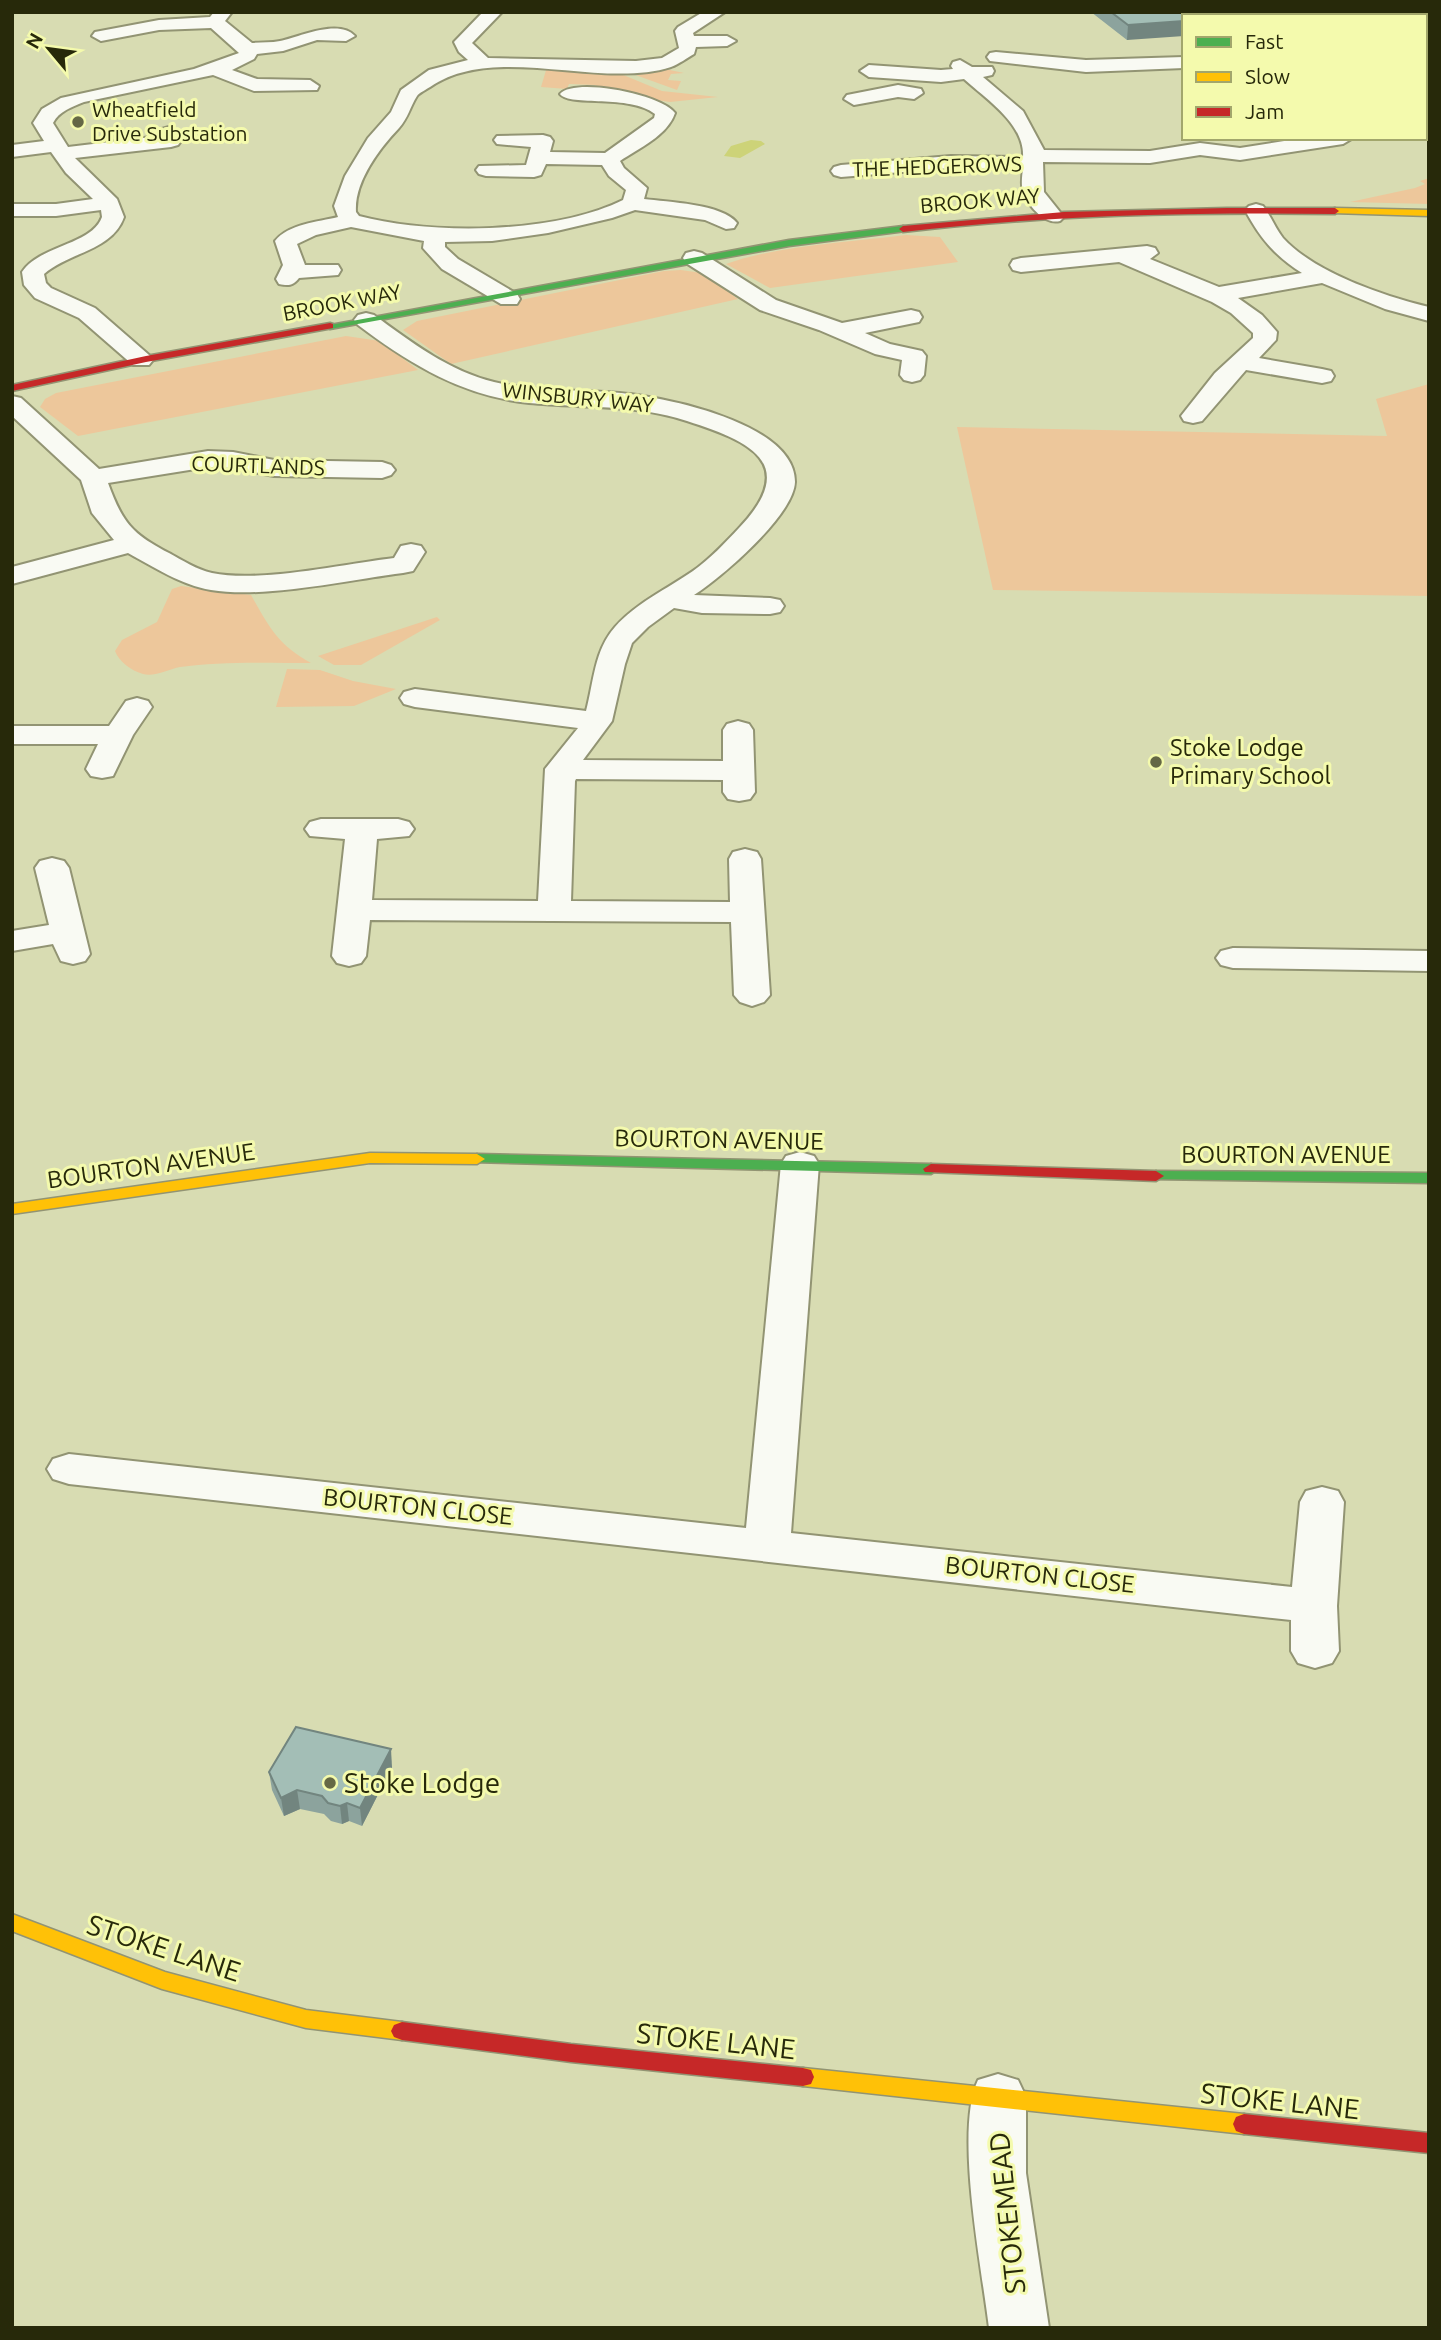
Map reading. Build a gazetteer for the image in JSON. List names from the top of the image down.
{
  "streets": {
    "street": [
      "THE HEDGEROWS",
      "BROOK WAY",
      "WINSBURY WAY",
      "COURTLANDS",
      "BOURTON AVENUE",
      "BOURTON CLOSE",
      "STOKE LANE",
      "STOKEMEAD"
    ]
  },
  "crossings": [
    ["THE HEDGEROWS", "BROOK WAY"],
    ["BROOK WAY", "WINSBURY WAY"],
    ["STOKE LANE", "STOKEMEAD"]
  ],
  "places": ["Wheatfield Drive Substation", "Stoke Lodge Primary School", "Stoke Lodge"],
  "legend": ["Fast", "Slow", "Jam"],
  "north": "top left"
}
